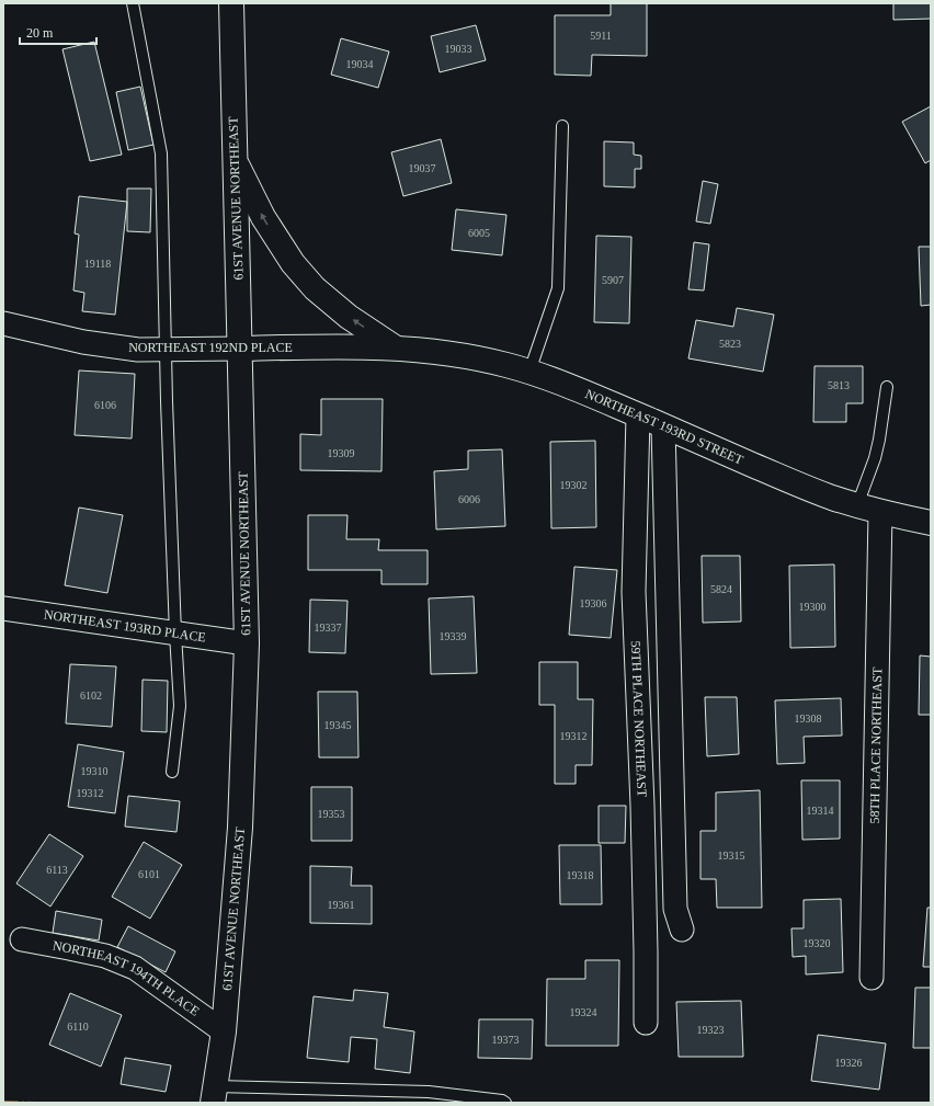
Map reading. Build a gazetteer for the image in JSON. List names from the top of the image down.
{
  "streets": {
    "main road": ["61ST AVENUE NORTHEAST", "NORTHEAST 192ND PLACE", "NORTHEAST 193RD STREET"],
    "street": [
      "NORTHEAST 193RD PLACE",
      "59TH PLACE NORTHEAST",
      "58TH PLACE NORTHEAST",
      "NORTHEAST 194TH PLACE"
    ]
  },
  "crossings": [
    ["61ST AVENUE NORTHEAST", "NORTHEAST 192ND PLACE"],
    ["61ST AVENUE NORTHEAST", "NORTHEAST 193RD PLACE"],
    ["61ST AVENUE NORTHEAST", "NORTHEAST 194TH PLACE"],
    ["NORTHEAST 192ND PLACE", "NORTHEAST 193RD STREET"],
    ["NORTHEAST 193RD STREET", "59TH PLACE NORTHEAST"],
    ["NORTHEAST 193RD STREET", "58TH PLACE NORTHEAST"]
  ],
  "house_numbers": [
    "5911",
    "19033",
    "19034",
    "19037",
    "6005",
    "19118",
    "5907",
    "5823",
    "5813",
    "6106",
    "19309",
    "19302",
    "6006",
    "5824",
    "19306",
    "19300",
    "19337",
    "19339",
    "6102",
    "19308",
    "19345",
    "19312",
    "19310",
    "19312",
    "19314",
    "19353",
    "19315",
    "6113",
    "6101",
    "19318",
    "19361",
    "19320",
    "19324",
    "6110",
    "19323",
    "19373",
    "19326"
  ],
  "scale_bar": "20 m"
}
